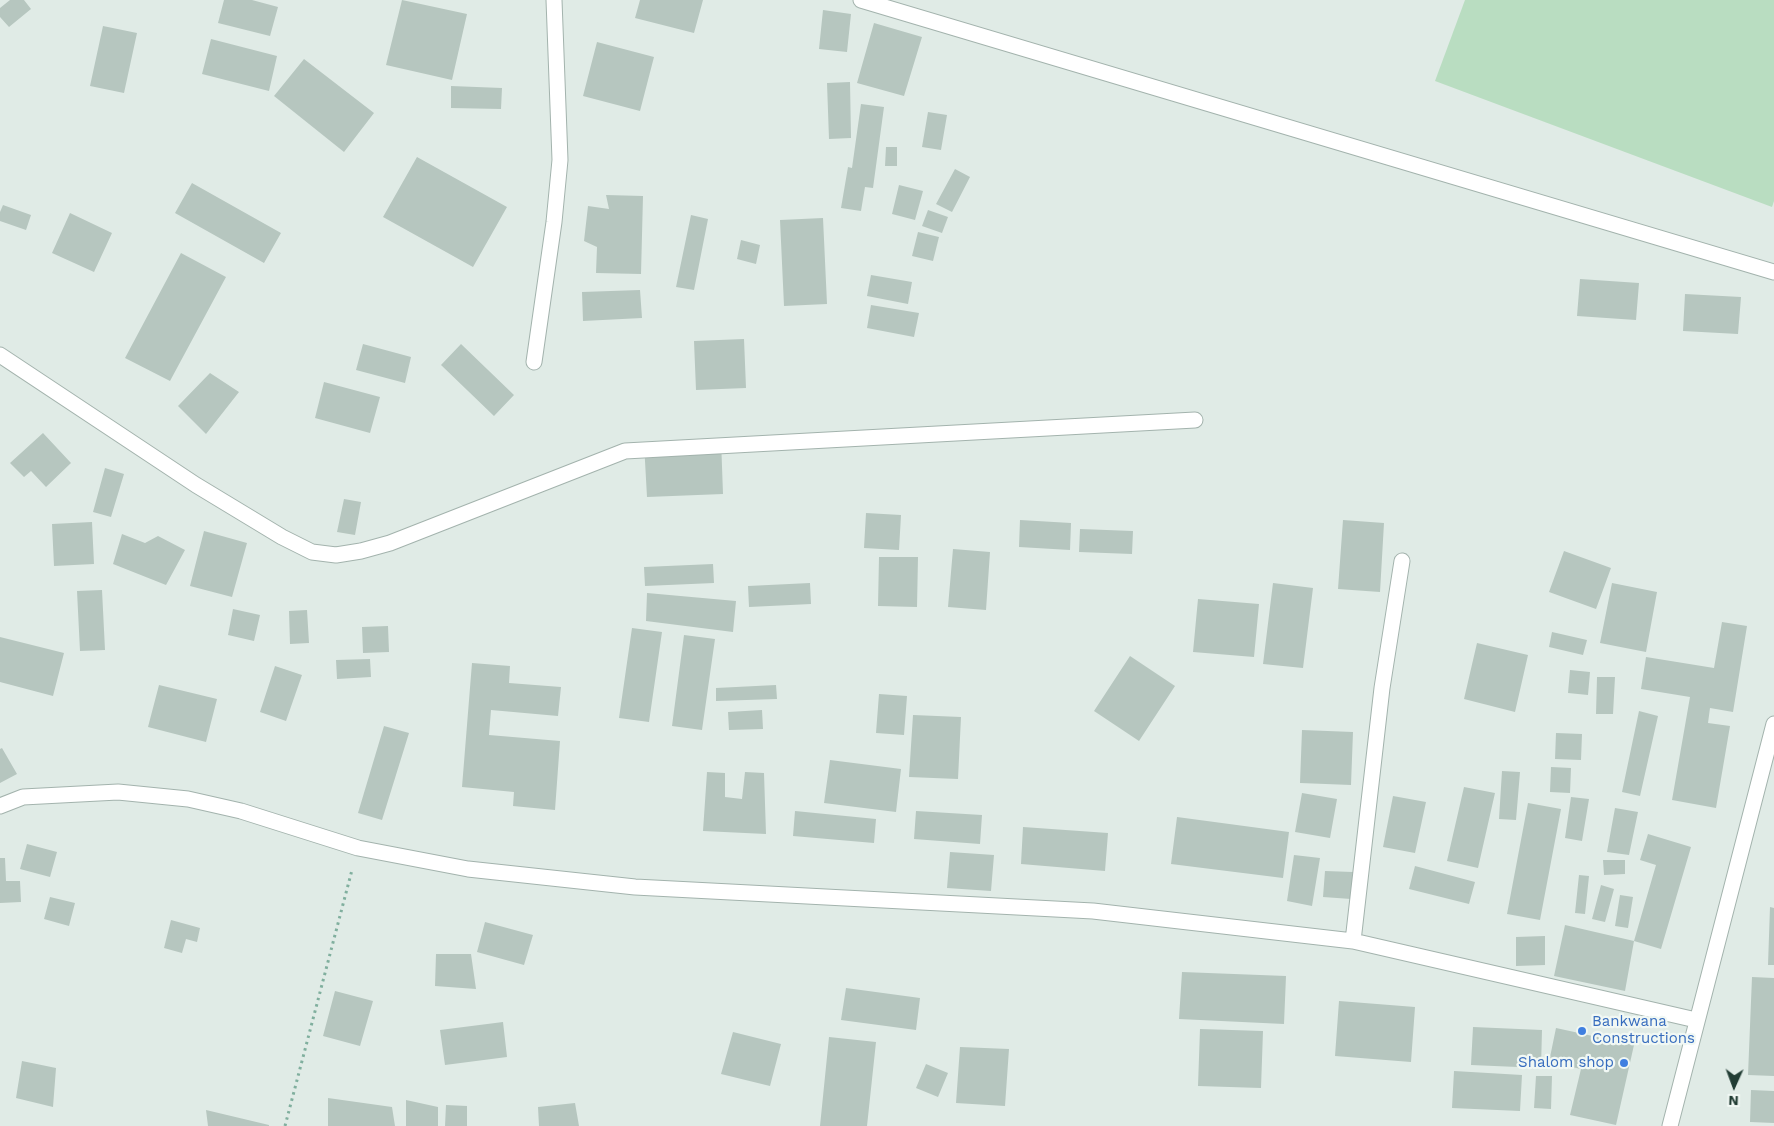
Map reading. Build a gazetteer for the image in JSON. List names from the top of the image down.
{
  "places": ["Bankwana Constructions", "Shalom shop"],
  "north": "bottom"
}
